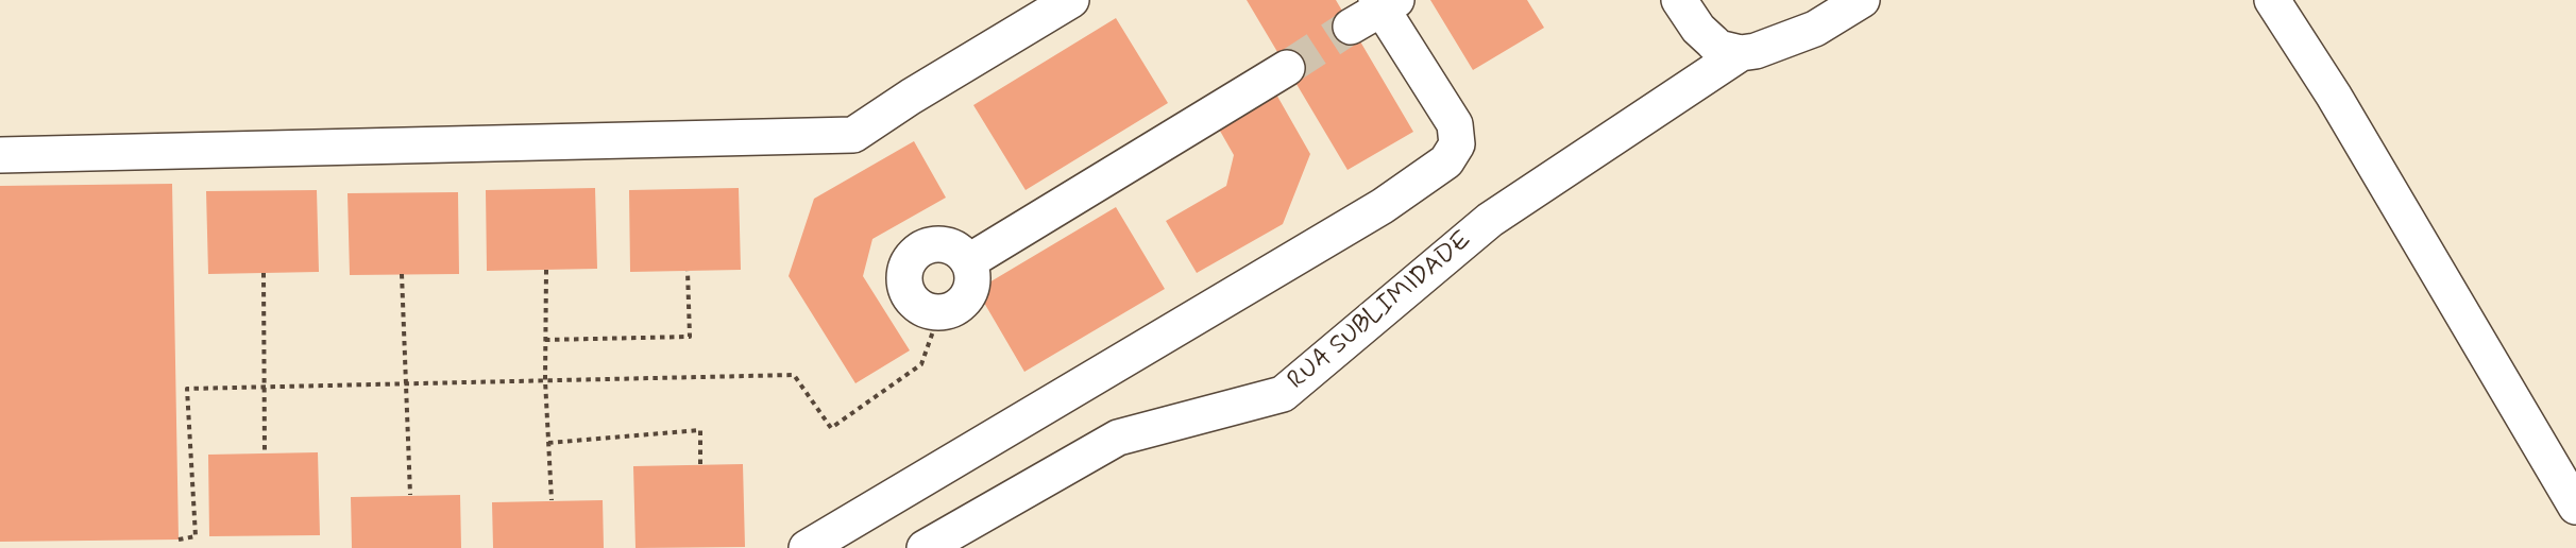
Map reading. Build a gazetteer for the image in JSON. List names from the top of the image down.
{
  "streets": {
    "street": ["RUA SUBLIMIDADE"]
  }
}
